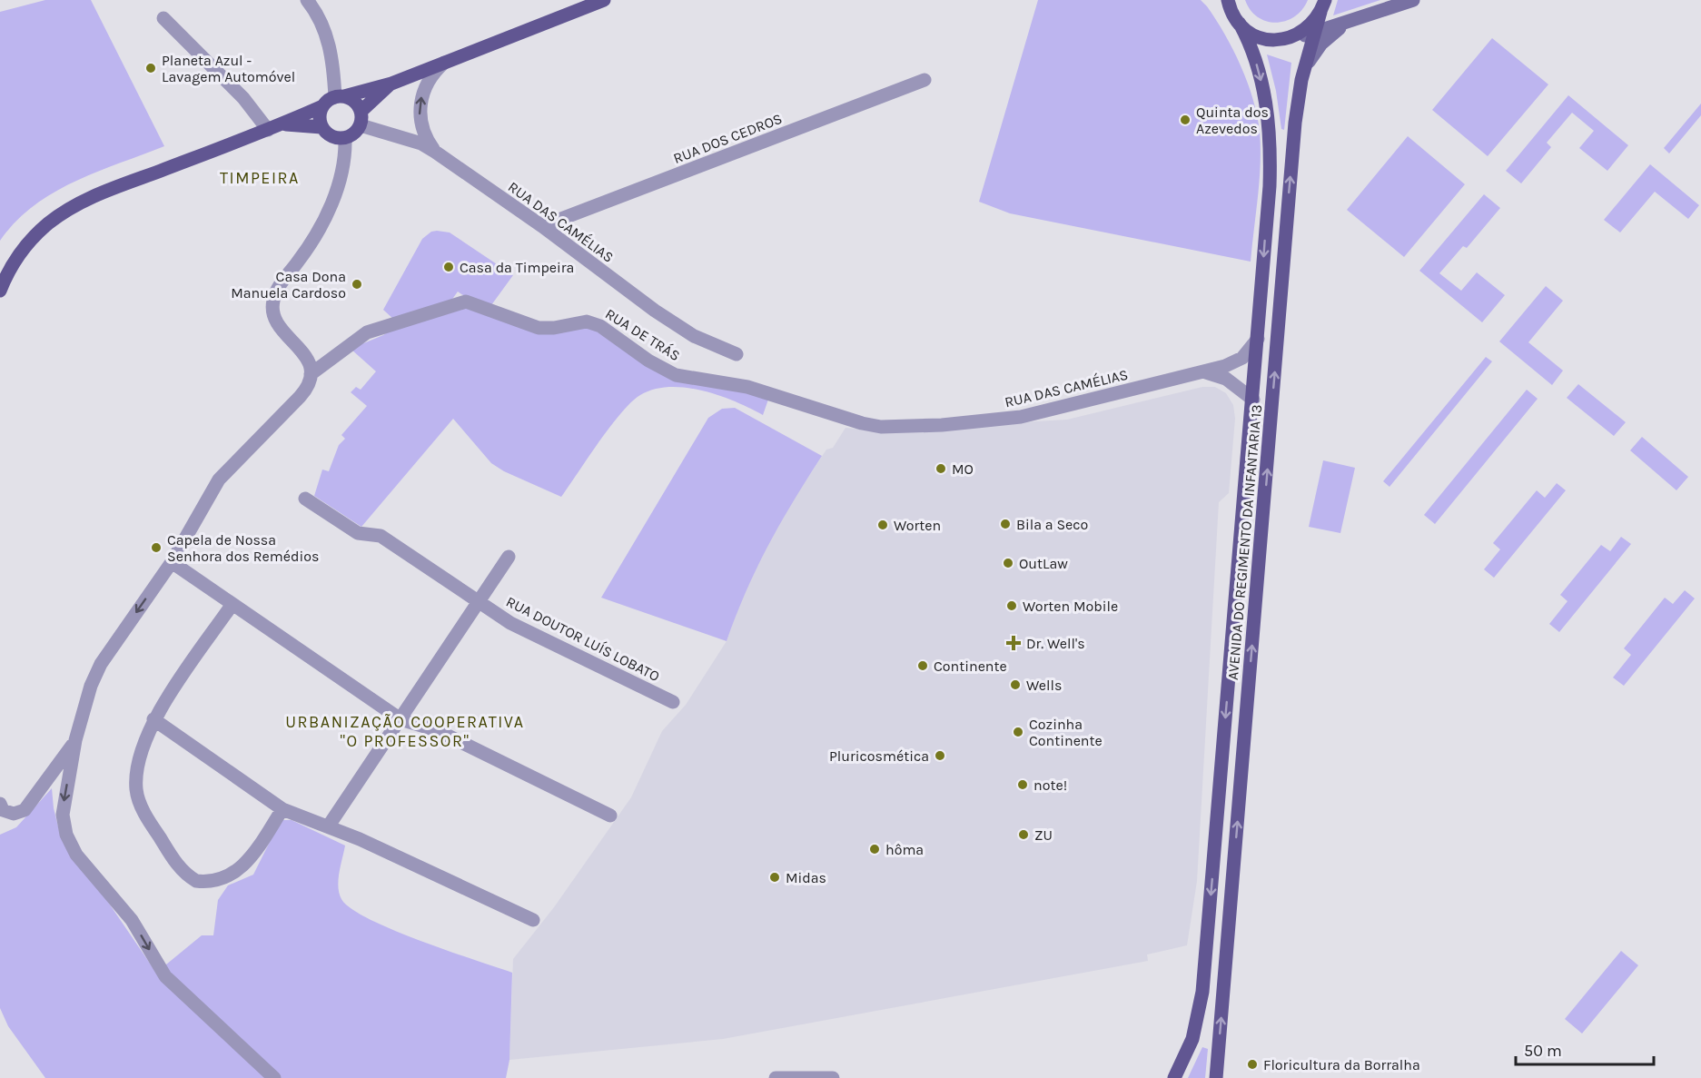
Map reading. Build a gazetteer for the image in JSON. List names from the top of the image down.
{
  "streets": {
    "main road": ["AVENIDA DO REGIMENTO DA INFANTARIA 13"],
    "street": [
      "RUA DOS CEDROS",
      "RUA DAS CAMÉLIAS",
      "RUA DE TRÁS",
      "RUA DOUTOR LUÍS LOBATO"
    ]
  },
  "crossings": [
    ["RUA DOS CEDROS", "RUA DAS CAMÉLIAS"],
    ["RUA DAS CAMÉLIAS", "RUA DE TRÁS"],
    ["RUA DAS CAMÉLIAS", "AVENIDA DO REGIMENTO DA INFANTARIA 13"]
  ],
  "districts": ["TIMPEIRA", "URBANIZAÇÃO COOPERATIVA \"O PROFESSOR\""],
  "places": {
    "other": [
      "Planeta Azul - Lavagem Automóvel",
      "Quinta dos Azevedos",
      "Casa da Timpeira",
      "Casa Dona Manuela Cardoso",
      "MO",
      "Bila a Seco",
      "Worten",
      "Capela de Nossa Senhora dos Remédios",
      "OutLaw",
      "Worten Mobile",
      "Continente",
      "Wells",
      "Cozinha Continente",
      "Pluricosmética",
      "note!",
      "ZU",
      "hôma",
      "Midas",
      "Floricultura da Borralha"
    ],
    "health": ["Dr. Well's"]
  },
  "scale_bar": "50 m"
}
